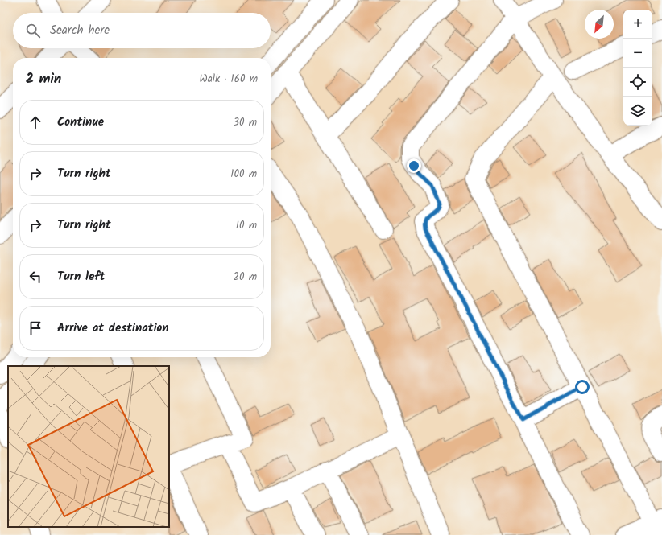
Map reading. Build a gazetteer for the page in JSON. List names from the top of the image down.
{
  "north": "bottom left",
  "page": {
    "map_buttons": ["+", "−"],
    "search": "Search here",
    "heading": ["2 min", "Walk · 160 m"],
    "list": [
      ["Continue", "30 m"],
      ["Turn right", "100 m"],
      ["Turn right", "10 m"],
      ["Turn left", "20 m"],
      "Arrive at destination"
    ]
  }
}
